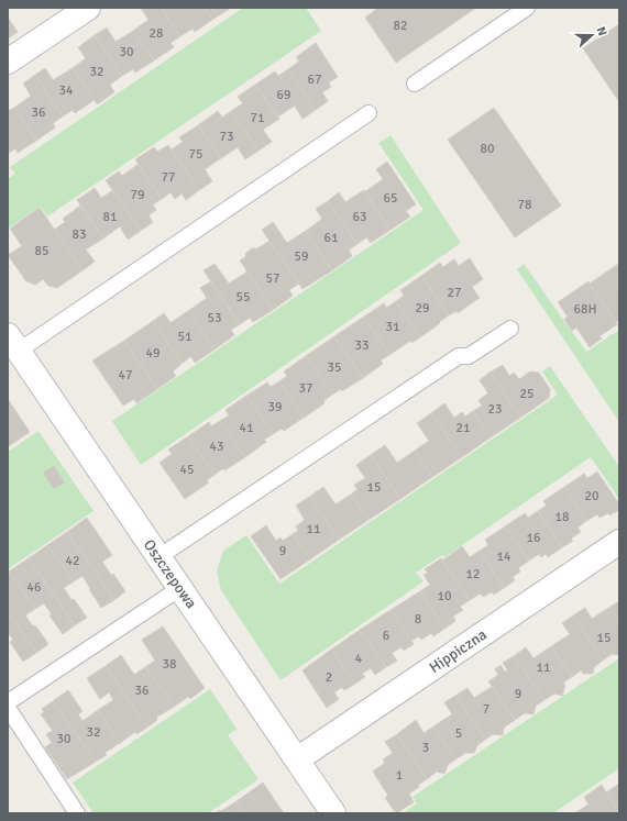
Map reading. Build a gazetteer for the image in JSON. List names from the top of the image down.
{
  "streets": {
    "street": ["Oszczepowa", "Hippiczna"]
  },
  "crossings": [
    ["Oszczepowa", "Hippiczna"]
  ],
  "house_numbers": [
    "82",
    "28",
    "30",
    "32",
    "67",
    "34",
    "69",
    "36",
    "71",
    "73",
    "80",
    "75",
    "77",
    "79",
    "65",
    "78",
    "81",
    "63",
    "83",
    "61",
    "85",
    "59",
    "57",
    "27",
    "55",
    "29",
    "68H",
    "53",
    "31",
    "51",
    "33",
    "49",
    "35",
    "47",
    "37",
    "25",
    "39",
    "23",
    "41",
    "21",
    "43",
    "45",
    "15",
    "20",
    "18",
    "11",
    "16",
    "9",
    "14",
    "42",
    "12",
    "46",
    "10",
    "8",
    "6",
    "15",
    "4",
    "38",
    "11",
    "2",
    "36",
    "9",
    "7",
    "32",
    "5",
    "30",
    "3",
    "1"
  ],
  "north": "right"
}
